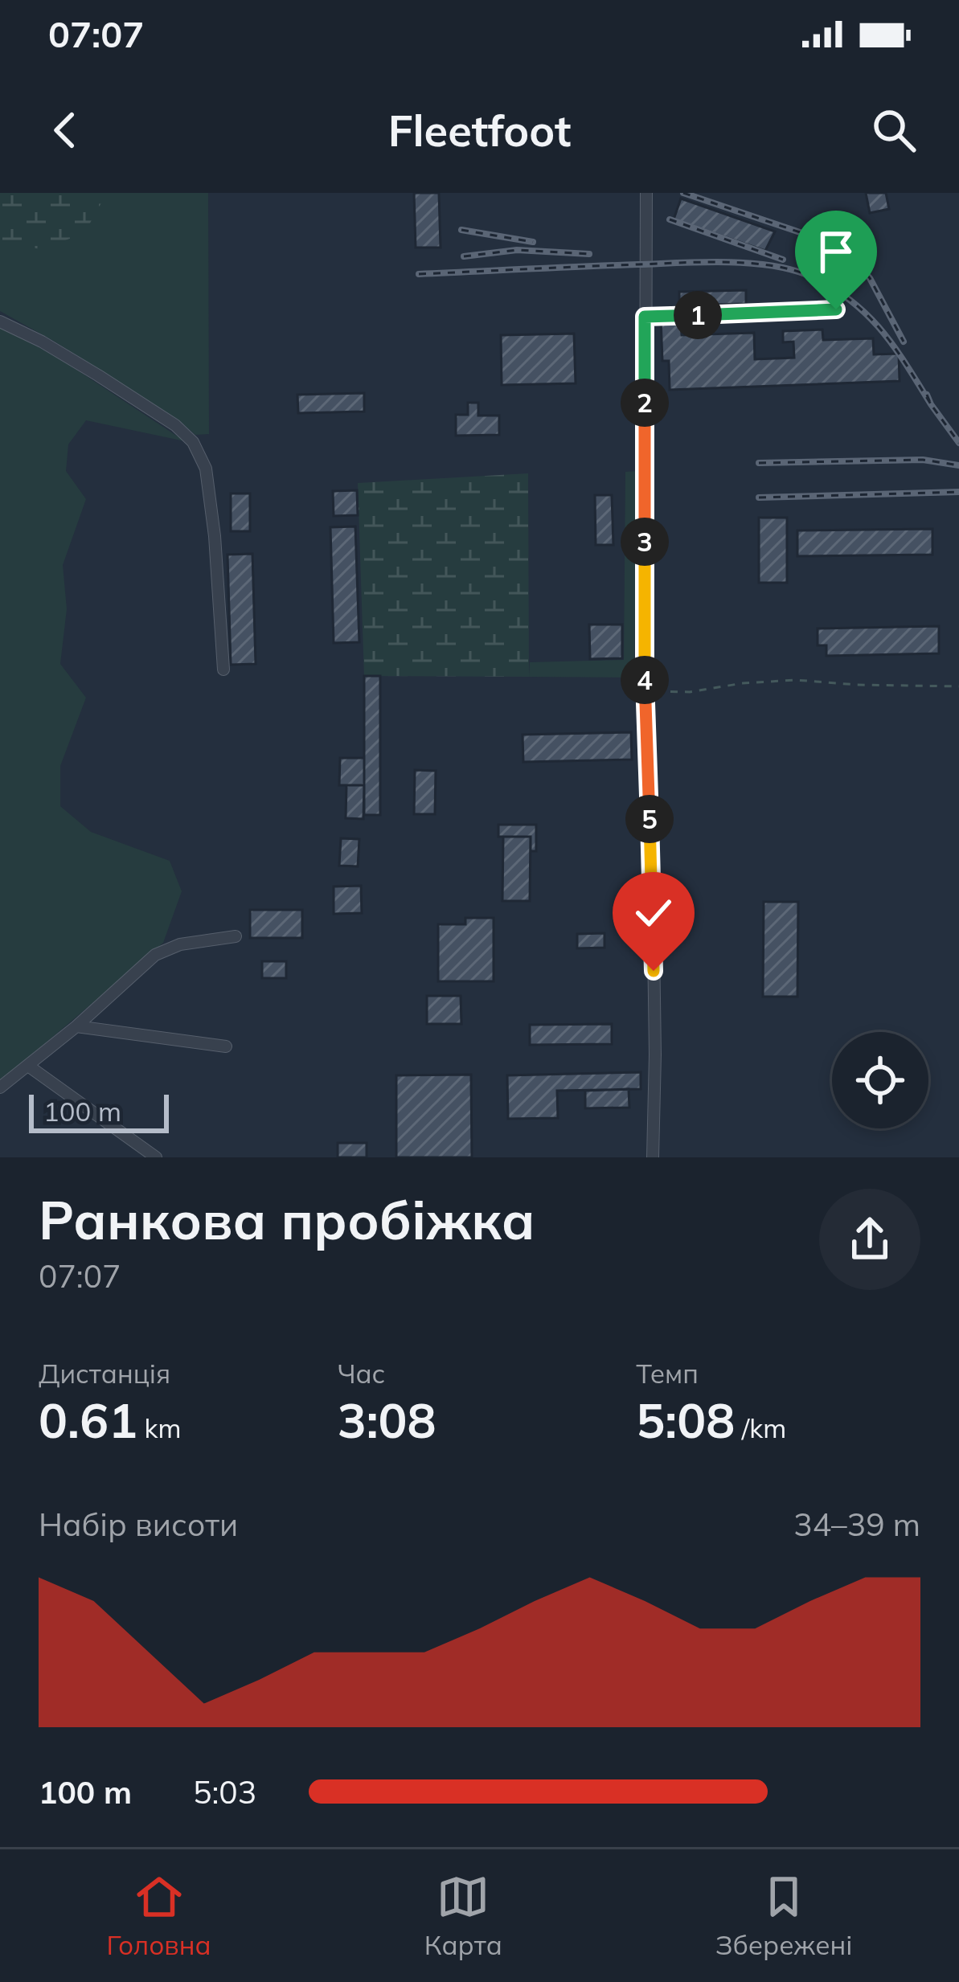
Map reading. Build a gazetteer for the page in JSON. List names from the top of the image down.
{
  "scale_bar": "100 m",
  "page": {
    "status": "07:07",
    "header": "Fleetfoot",
    "pins": [
      "1",
      "2",
      "3",
      "4",
      "5"
    ],
    "scale": "100 m",
    "heading": ["Ранкова пробіжка", "07:07"],
    "stats": [
      ["Дистанція", "0.61 km"],
      ["Час", "3:08"],
      ["Темп", "5:08 /km"]
    ],
    "chart": ["Набір висоти", "34–39 m"],
    "list": [
      {
        "name": "100 m",
        "note": "5:03"
      }
    ],
    "tabs": ["Головна", "Карта", "Збережені"]
  }
}
